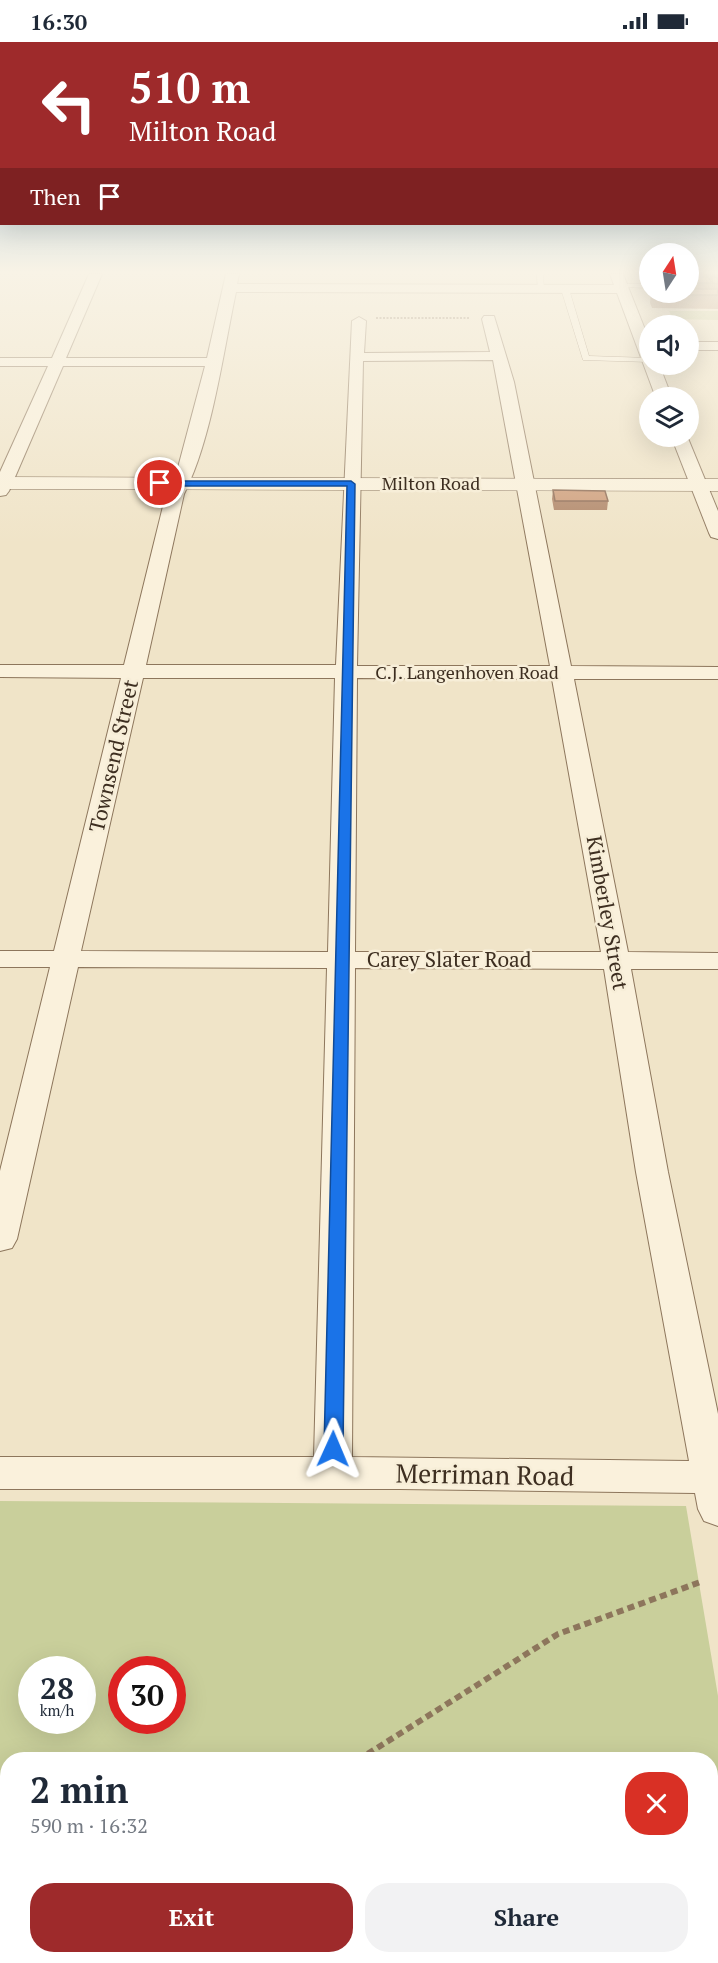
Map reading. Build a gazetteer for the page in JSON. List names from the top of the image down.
{
  "streets": {
    "street": [
      "Milton Road",
      "C.J. Langenhoven Road",
      "Townsend Street",
      "Kimberley Street",
      "Carey Slater Road",
      "Merriman Road"
    ]
  },
  "crossings": [
    ["Milton Road", "Townsend Street"],
    ["Milton Road", "Kimberley Street"],
    ["C.J. Langenhoven Road", "Townsend Street"],
    ["C.J. Langenhoven Road", "Kimberley Street"],
    ["Townsend Street", "Carey Slater Road"],
    ["Kimberley Street", "Carey Slater Road"],
    ["Kimberley Street", "Merriman Road"]
  ],
  "north": "top",
  "page": {
    "status": "16:30",
    "turn": ["510 m", "Milton Road"],
    "then": "Then",
    "speed": "28 km/h",
    "limit": "30",
    "heading": ["2 min", "590 m · 16:32"],
    "buttons": ["Exit", "Share"]
  }
}
